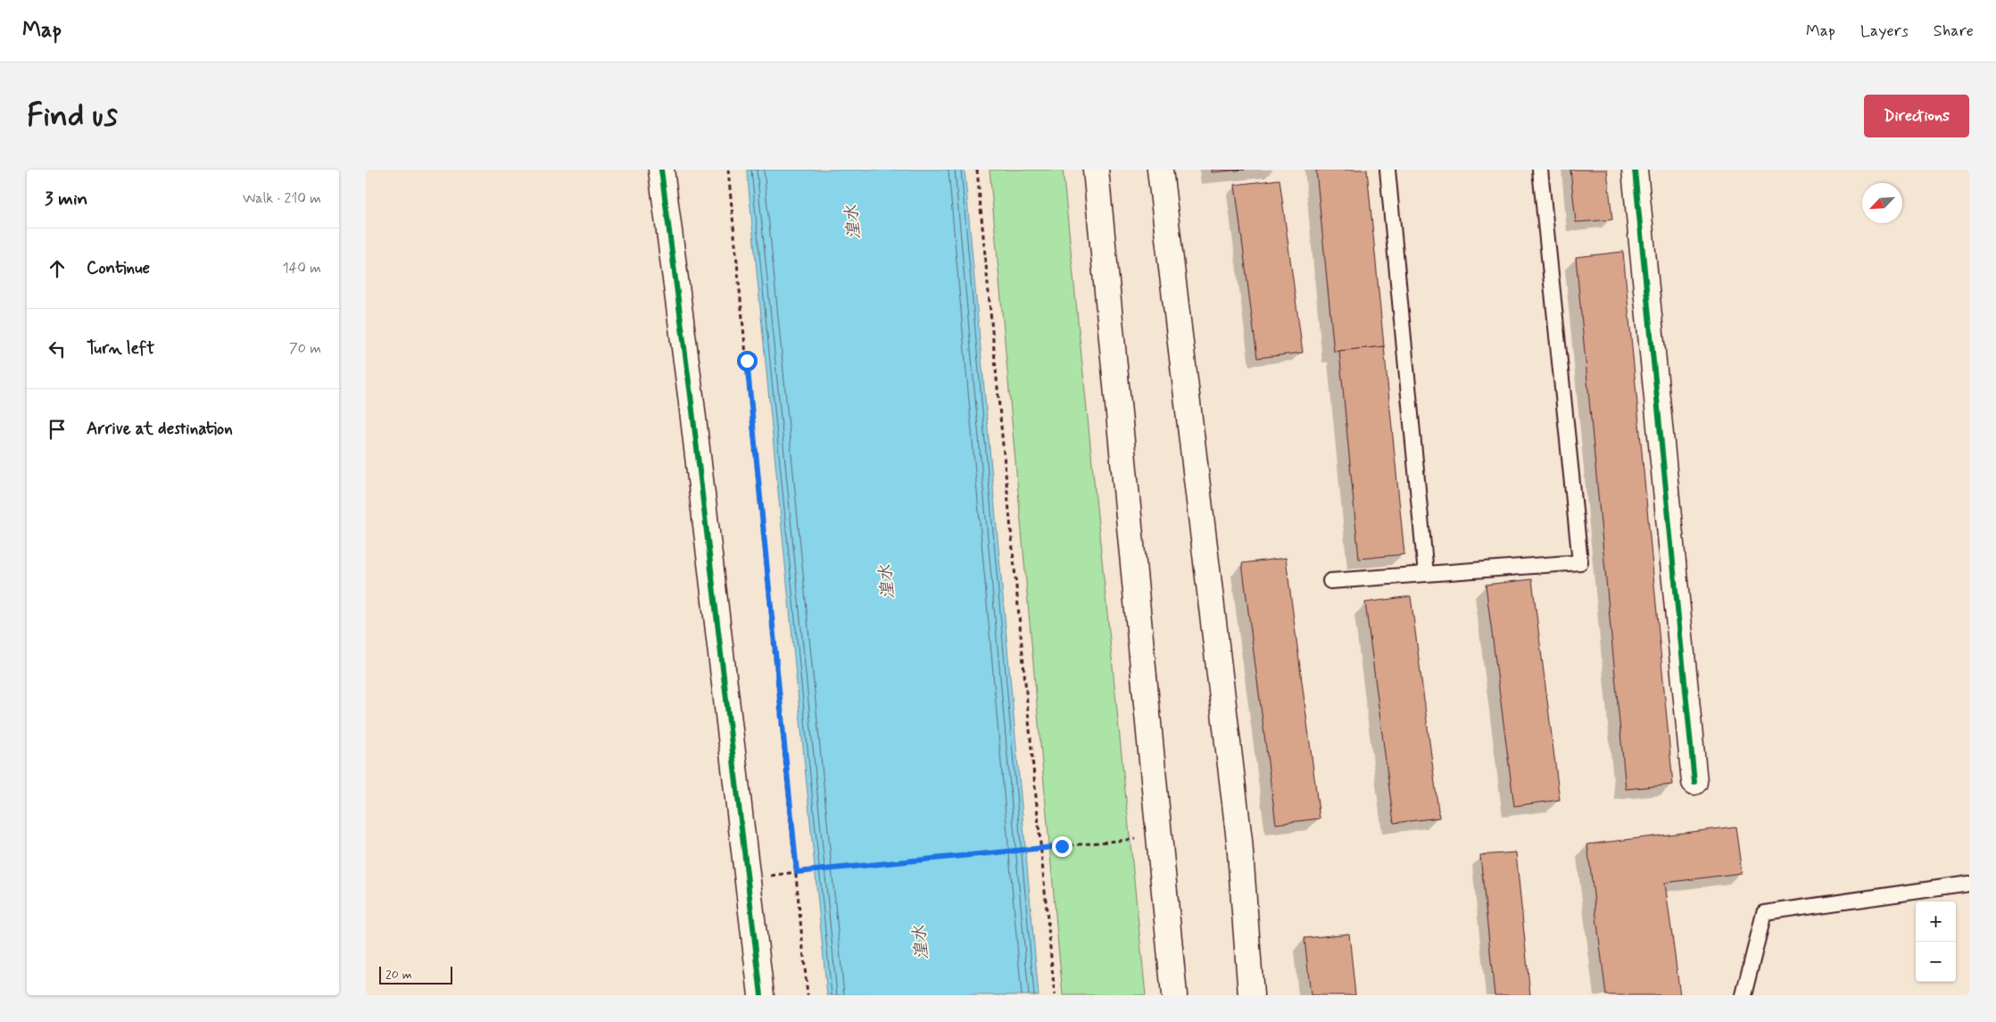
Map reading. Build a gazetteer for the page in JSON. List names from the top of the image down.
{
  "water": ["湟水"],
  "scale_bar": "20 m",
  "north": "bottom left",
  "page": {
    "header": "Map",
    "nav": ["Map", "Layers", "Share"],
    "buttons": "Directions",
    "title": "Find us",
    "heading": ["3 min", "Walk · 210 m"],
    "list": [
      ["Continue", "140 m"],
      ["Turn left", "70 m"],
      "Arrive at destination"
    ],
    "map_buttons": ["+", "−"],
    "scale": "20 m"
  }
}
